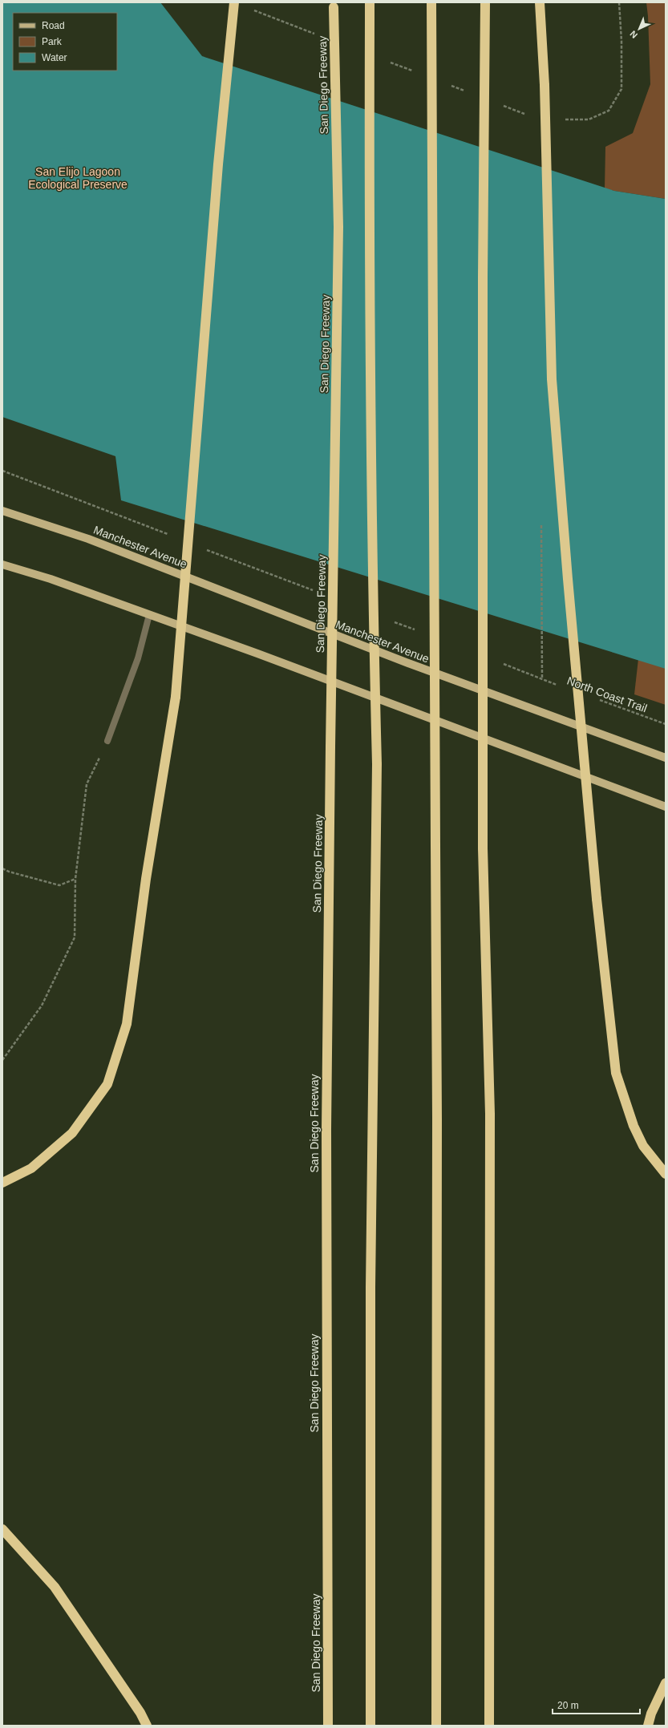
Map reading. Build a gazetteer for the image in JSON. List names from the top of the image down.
{
  "streets": {
    "highway": ["San Diego Freeway"],
    "main road": ["Manchester Avenue"],
    "path": ["North Coast Trail"]
  },
  "parks": ["San Elijo Lagoon Ecological Preserve"],
  "legend": ["Road", "Park", "Water"],
  "scale_bar": "20 m",
  "north": "bottom left"
}
